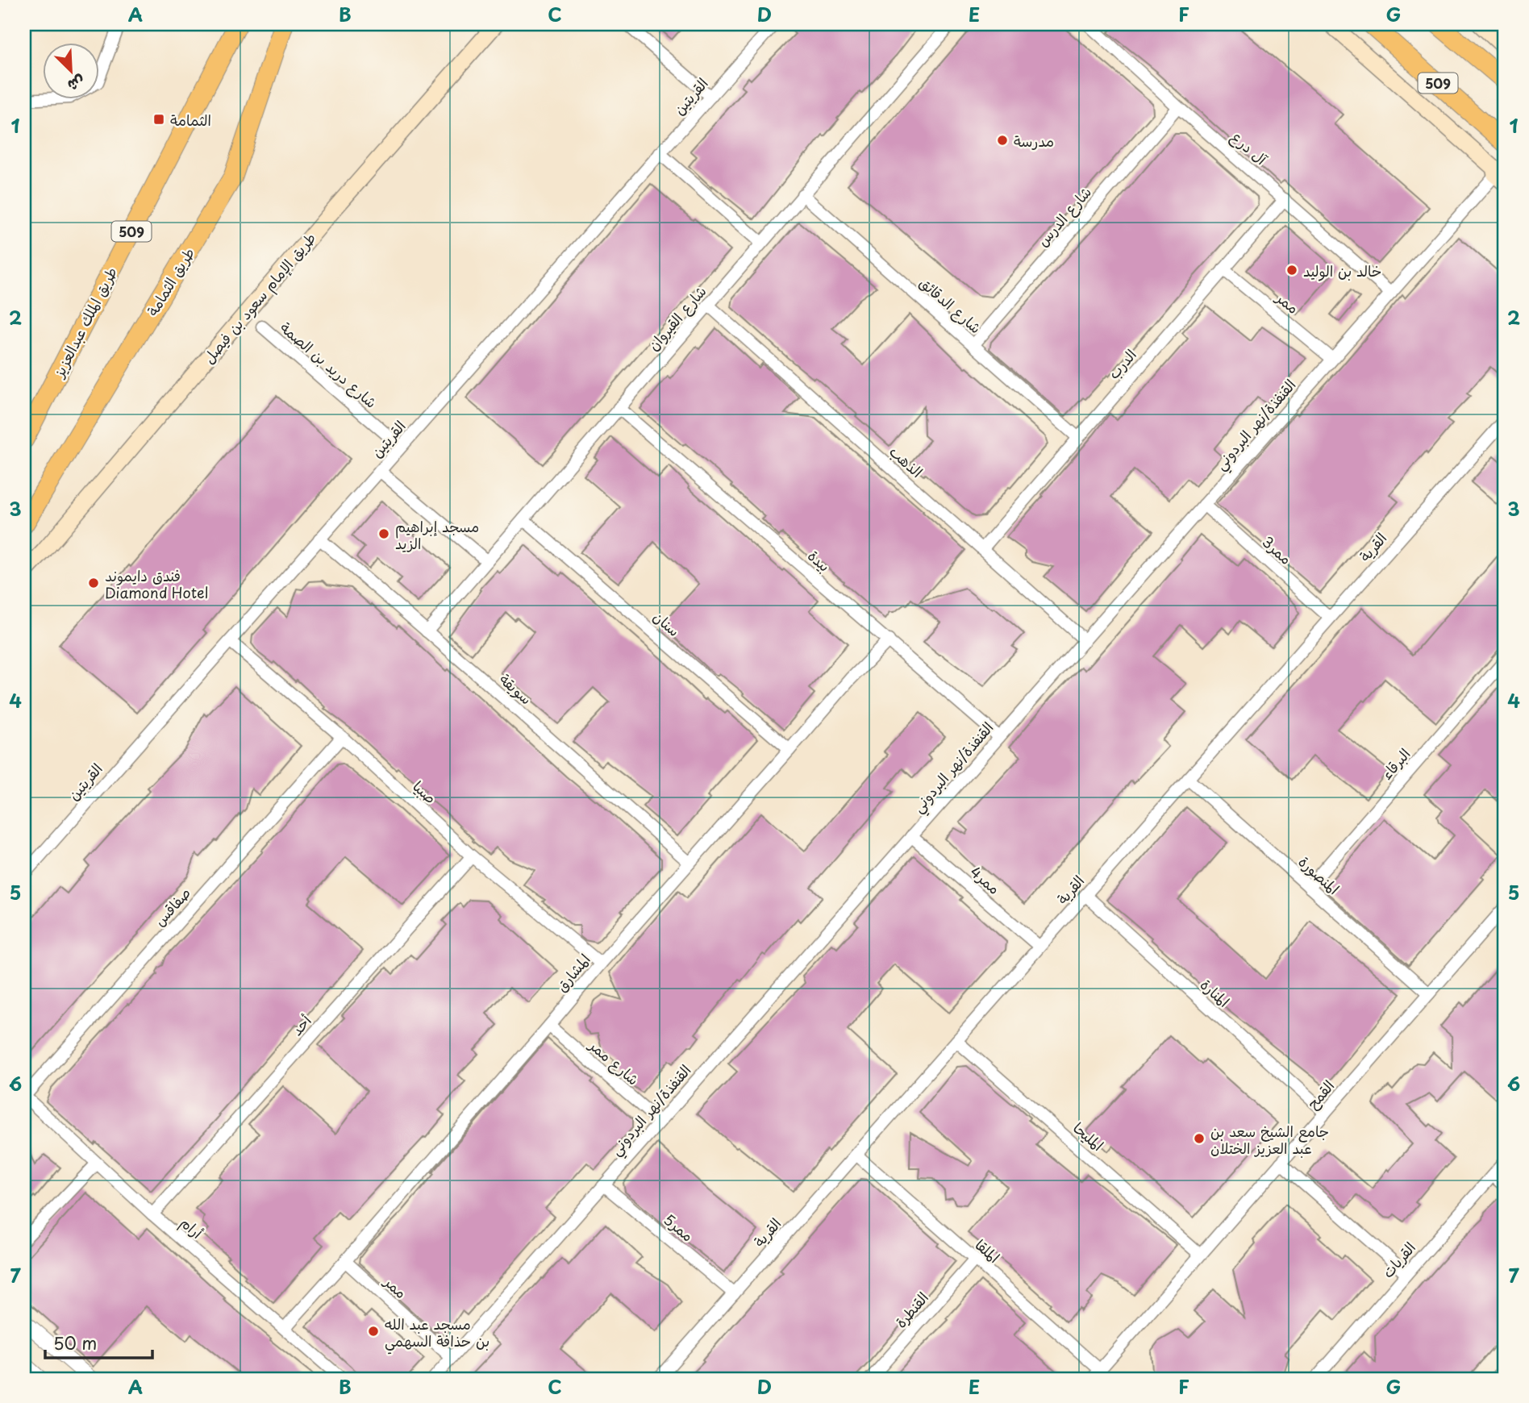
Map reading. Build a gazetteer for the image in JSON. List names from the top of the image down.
{
  "streets": {
    "main road": [
      "509",
      "طريق الثمامة",
      "طريق الإمام سعود بن فيصل",
      "طريق الملك عبدالعزيز"
    ],
    "street": [
      "القريتين",
      "آل درع",
      "شارع الدرس",
      "ممر",
      "شارع الدقائق",
      "شارع القيروان",
      "الدرب",
      "شارع دريد بن الصمة",
      "القنفذة/نهر البردوني",
      "الذهب",
      "القرية",
      "ممر3",
      "بيدة",
      "سنان",
      "سويقة",
      "البرقاء",
      "صبيا",
      "المنصورة",
      "ممر4",
      "صفاقس",
      "المشارق",
      "المنارة",
      "أحد",
      "شارع ممر",
      "القمح",
      "المليحا",
      "أرام",
      "ممر5",
      "الملقا",
      "القريات",
      "القنطرة"
    ]
  },
  "crossings": [
    ["القريتين", "شارع دريد بن الصمة"],
    ["القريتين", "سويقة"],
    ["القريتين", "صبيا"],
    ["آل درع", "شارع الدرس"],
    ["آل درع", "الدرب"],
    ["آل درع", "القنفذة/نهر البردوني"],
    ["شارع الدرس", "شارع الدقائق"],
    ["ممر", "الدرب"],
    ["ممر", "القنفذة/نهر البردوني"],
    ["ممر", "المشارق"],
    ["شارع الدقائق", "شارع القيروان"],
    ["شارع الدقائق", "الدرب"],
    ["شارع القيروان", "الذهب"],
    ["شارع القيروان", "بيدة"],
    ["شارع القيروان", "سنان"],
    ["شارع القيروان", "سويقة"],
    ["الدرب", "الذهب"],
    ["القنفذة/نهر البردوني", "الذهب"],
    ["القنفذة/نهر البردوني", "ممر3"],
    ["القنفذة/نهر البردوني", "بيدة"],
    ["القنفذة/نهر البردوني", "ممر4"],
    ["القنفذة/نهر البردوني", "شارع ممر"],
    ["القنفذة/نهر البردوني", "ممر5"],
    ["القرية", "ممر3"],
    ["القرية", "المنصورة"],
    ["القرية", "ممر4"],
    ["القرية", "المنارة"],
    ["القرية", "المليحا"],
    ["القرية", "ممر5"],
    ["القرية", "الملقا"],
    ["بيدة", "المشارق"],
    ["سنان", "المشارق"],
    ["سويقة", "المشارق"],
    ["البرقاء", "المنصورة"],
    ["صبيا", "صفاقس"],
    ["صبيا", "المشارق"],
    ["صبيا", "أحد"],
    ["المنصورة", "القمح"],
    ["صفاقس", "أرام"],
    ["المشارق", "شارع ممر"],
    ["المشارق", "أرام"],
    ["المنارة", "القمح"],
    ["أحد", "أرام"],
    ["القمح", "المليحا"],
    ["القمح", "الملقا"],
    ["الملقا", "القنطرة"]
  ],
  "places": {
    "transit": ["الثمامة"],
    "other": [
      "مدرسة",
      "خالد بن الوليد",
      "مسجد إبراهيم الزيد",
      "فندق دايموند Diamond Hotel",
      "جامع الشيخ سعد بن عبد العزيز الختلان",
      "مسجد عبد الله بن حذافة السهمي"
    ]
  },
  "scale_bar": "50 m",
  "north": "bottom right",
  "grid": {
    "columns": [
      "A",
      "B",
      "C",
      "D",
      "E",
      "F",
      "G"
    ],
    "rows": [
      "1",
      "2",
      "3",
      "4",
      "5",
      "6",
      "7"
    ]
  }
}
